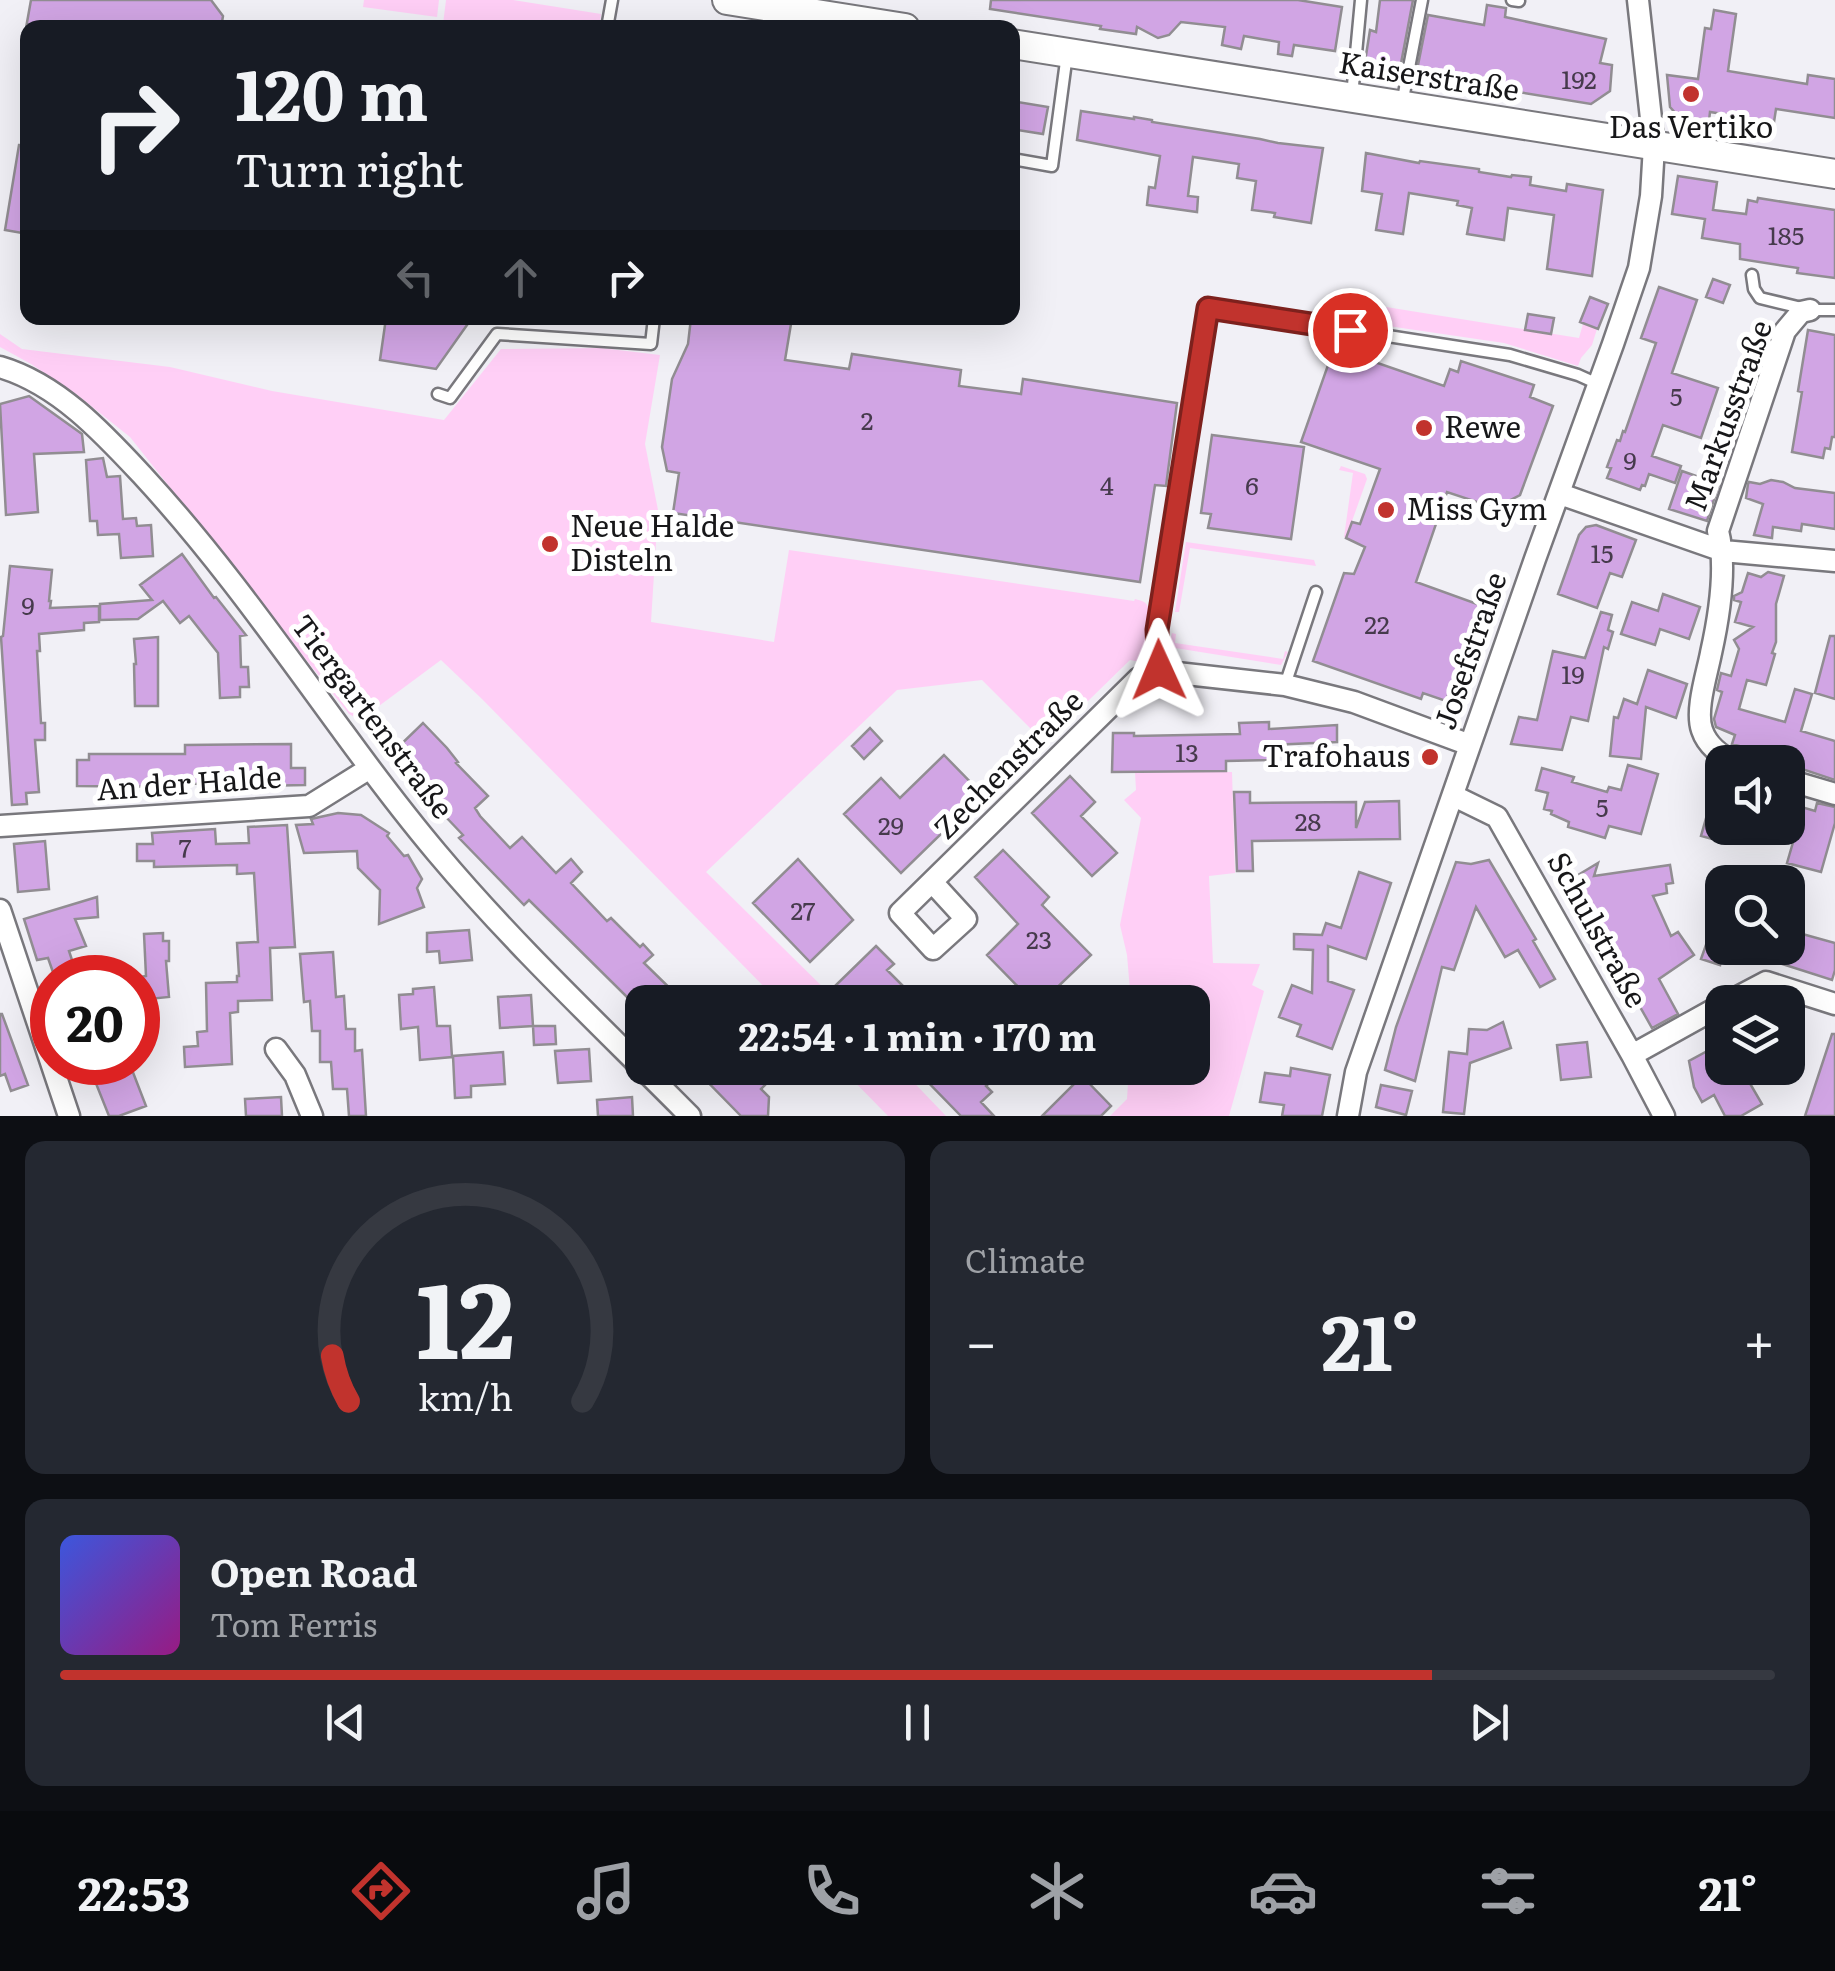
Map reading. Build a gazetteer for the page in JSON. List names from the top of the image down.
{
  "streets": {
    "main road": ["Kaiserstraße"],
    "street": [
      "Markusstraße",
      "Josefstraße",
      "Tiergartenstraße",
      "Zechenstraße",
      "An der Halde",
      "Schulstraße"
    ]
  },
  "crossings": [
    ["Kaiserstraße", "Josefstraße"],
    ["Markusstraße", "Josefstraße"],
    ["Josefstraße", "Schulstraße"],
    ["Tiergartenstraße", "An der Halde"]
  ],
  "places": [
    "Das Vertiko",
    "Rewe",
    "Miss Gym",
    "Neue Halde Disteln",
    "Trafohaus"
  ],
  "house_numbers": [
    "192",
    "185",
    "5",
    "2",
    "9",
    "4",
    "6",
    "15",
    "9",
    "22",
    "19",
    "13",
    "5",
    "28",
    "29",
    "7",
    "27",
    "23"
  ],
  "page": {
    "turn": ["120 m", "Turn right"],
    "limit": "20",
    "trip": "22:54 · 1 min · 170 m",
    "tile": "Climate",
    "heat": ["−", "21°", "+"],
    "song": ["Open Road", "Tom Ferris"],
    "tabs": ["22:53", "21°"],
    "gauge": ["12", "km/h"]
  }
}
